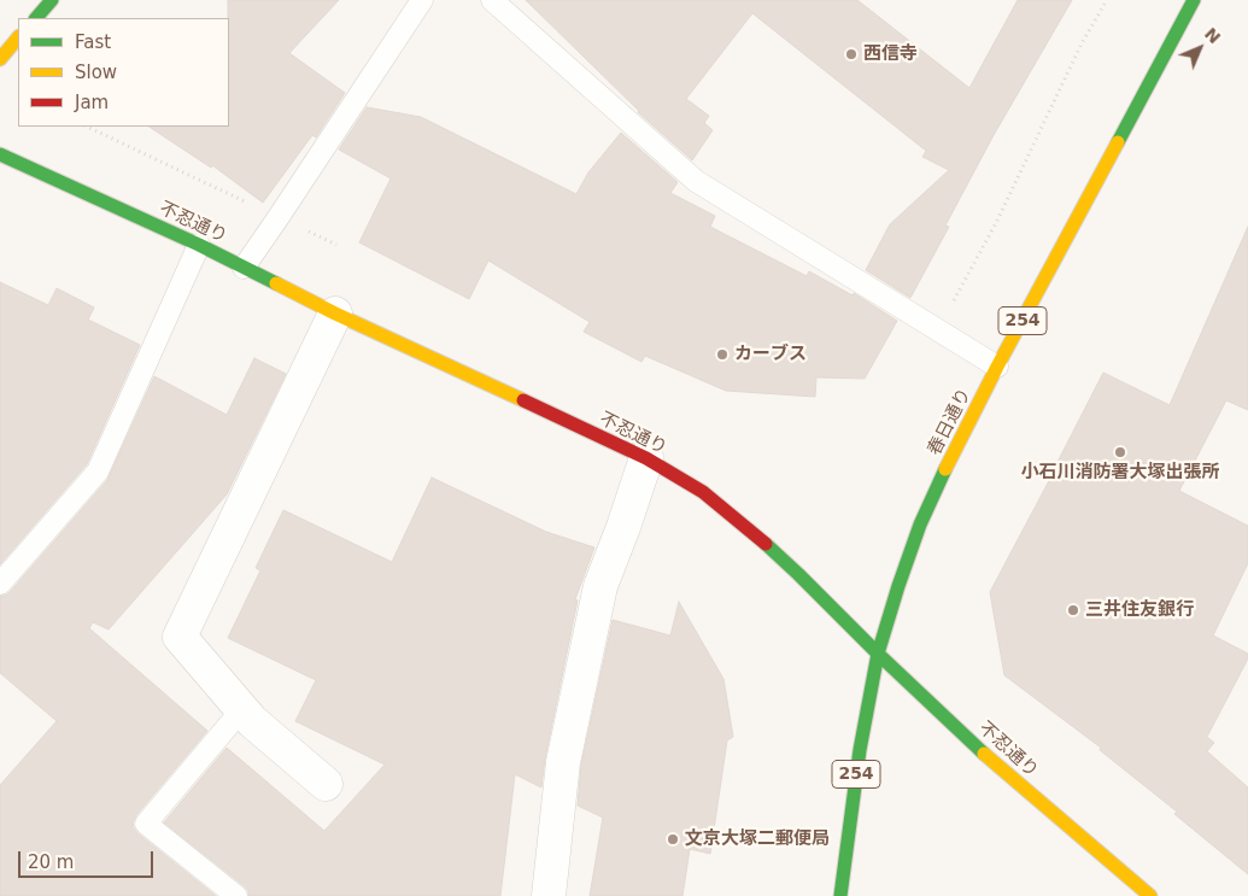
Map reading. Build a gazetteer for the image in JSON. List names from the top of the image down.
{
  "streets": {
    "main road": ["不忍通り", "254", "春日通り"]
  },
  "crossings": [
    ["不忍通り", "春日通り"]
  ],
  "places": [
    "西信寺",
    "カーブス",
    "小石川消防署大塚出張所",
    "三井住友銀行",
    "文京大塚二郵便局"
  ],
  "legend": ["Fast", "Slow", "Jam"],
  "scale_bar": "20 m",
  "north": "top right"
}
